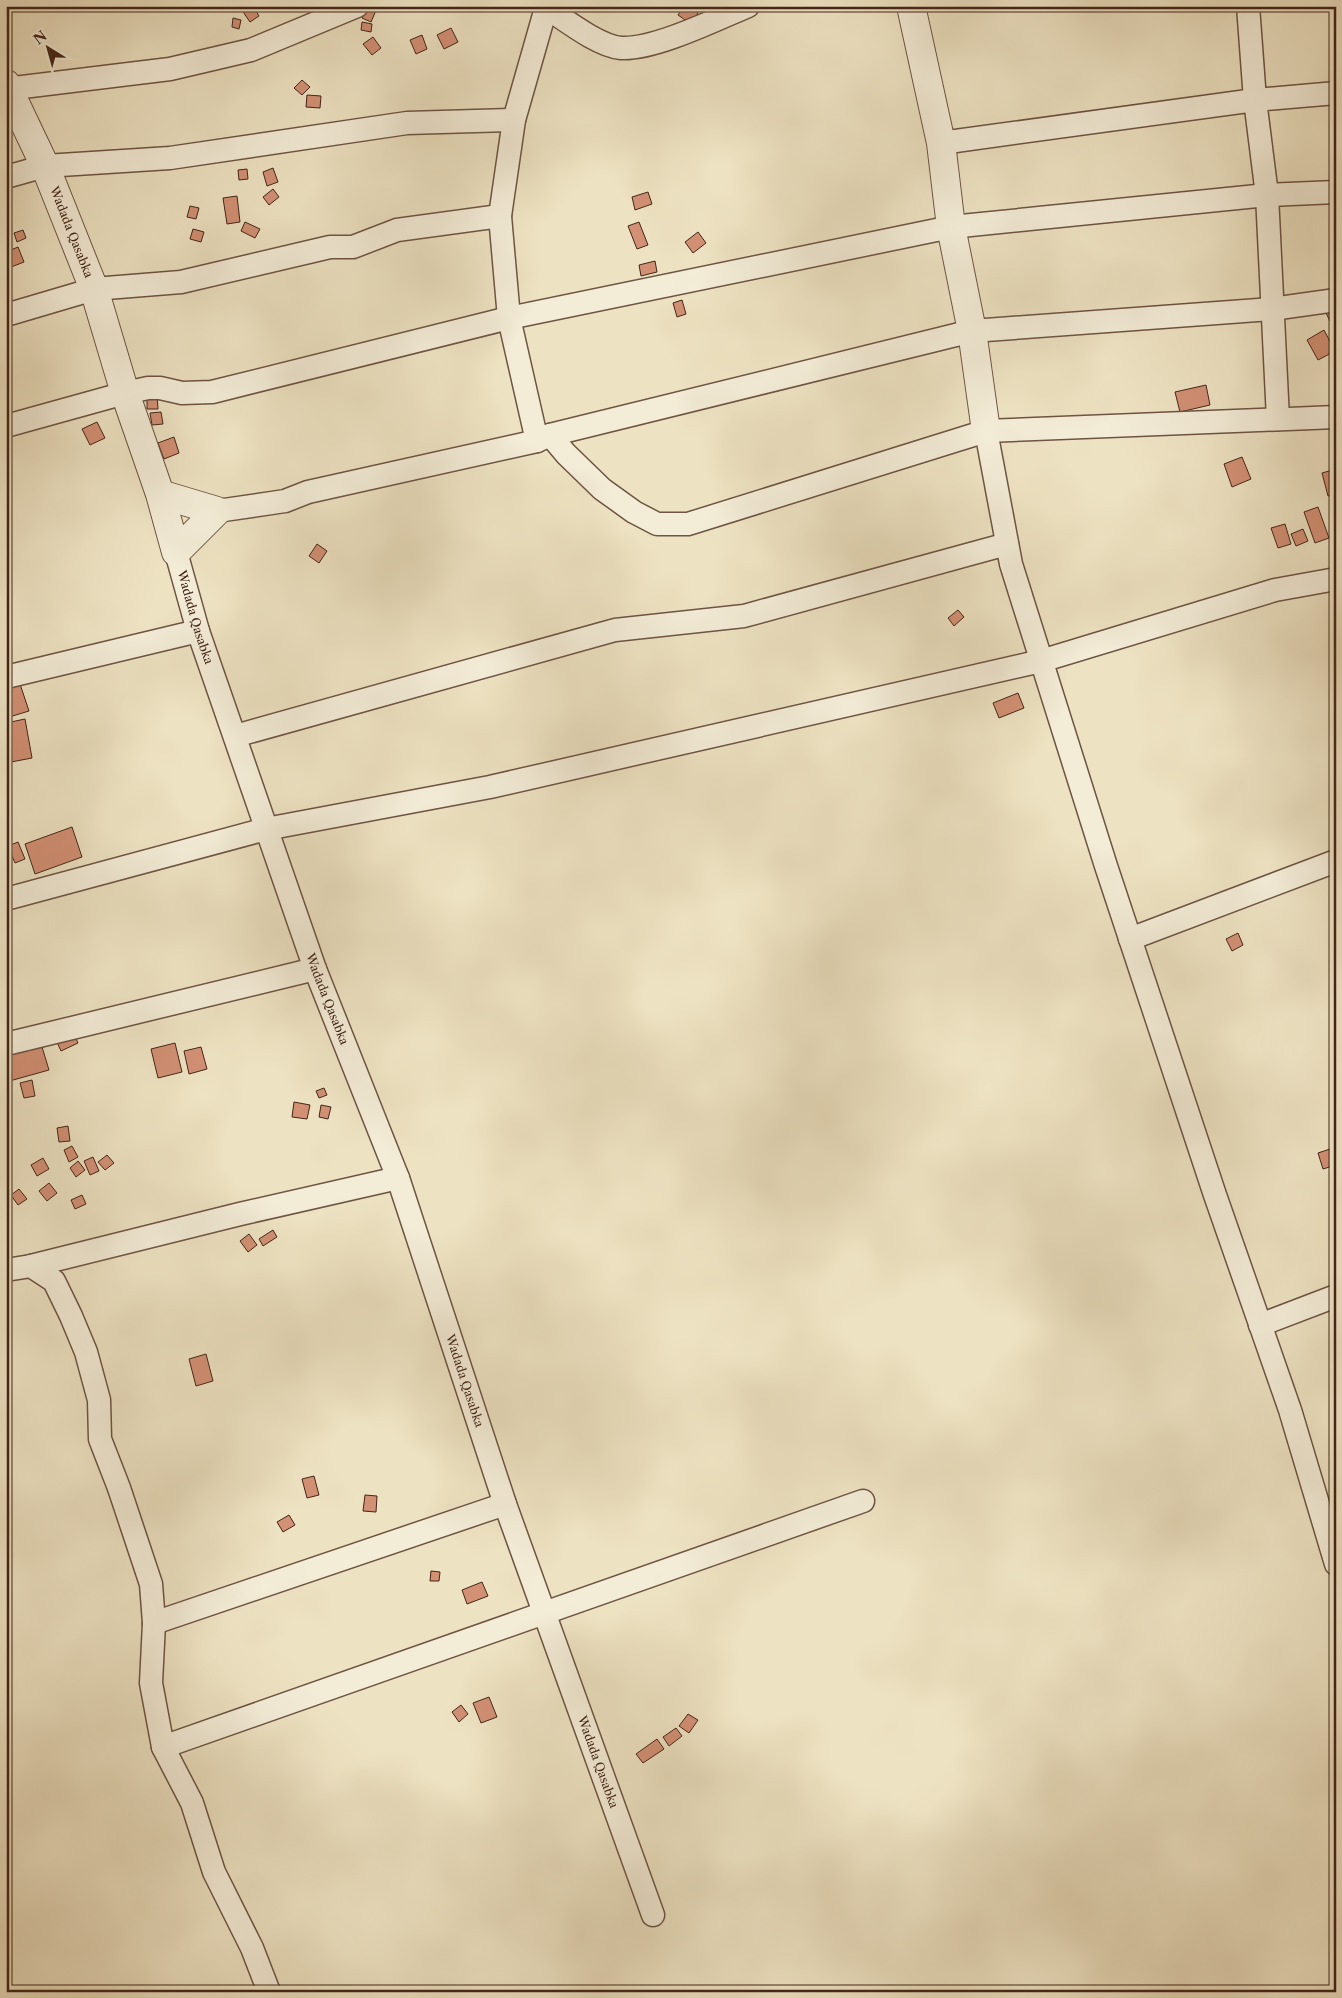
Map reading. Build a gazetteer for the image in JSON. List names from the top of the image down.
{
  "streets": {
    "street": ["Wadada Qasabka"]
  },
  "north": "top left"
}
